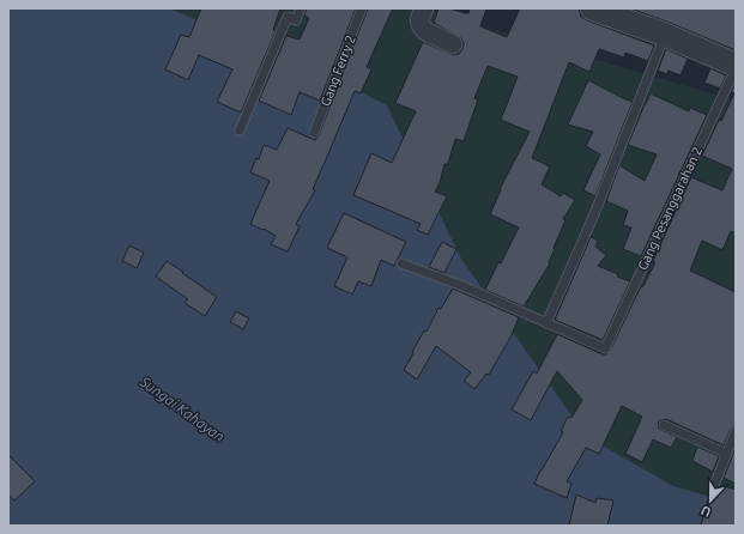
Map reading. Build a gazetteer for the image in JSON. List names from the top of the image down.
{
  "streets": {
    "lane": ["Gang Ferry 2", "Gang Pesanggarahan 2"]
  },
  "water": ["Sungai Kahayan"],
  "north": "bottom"
}
